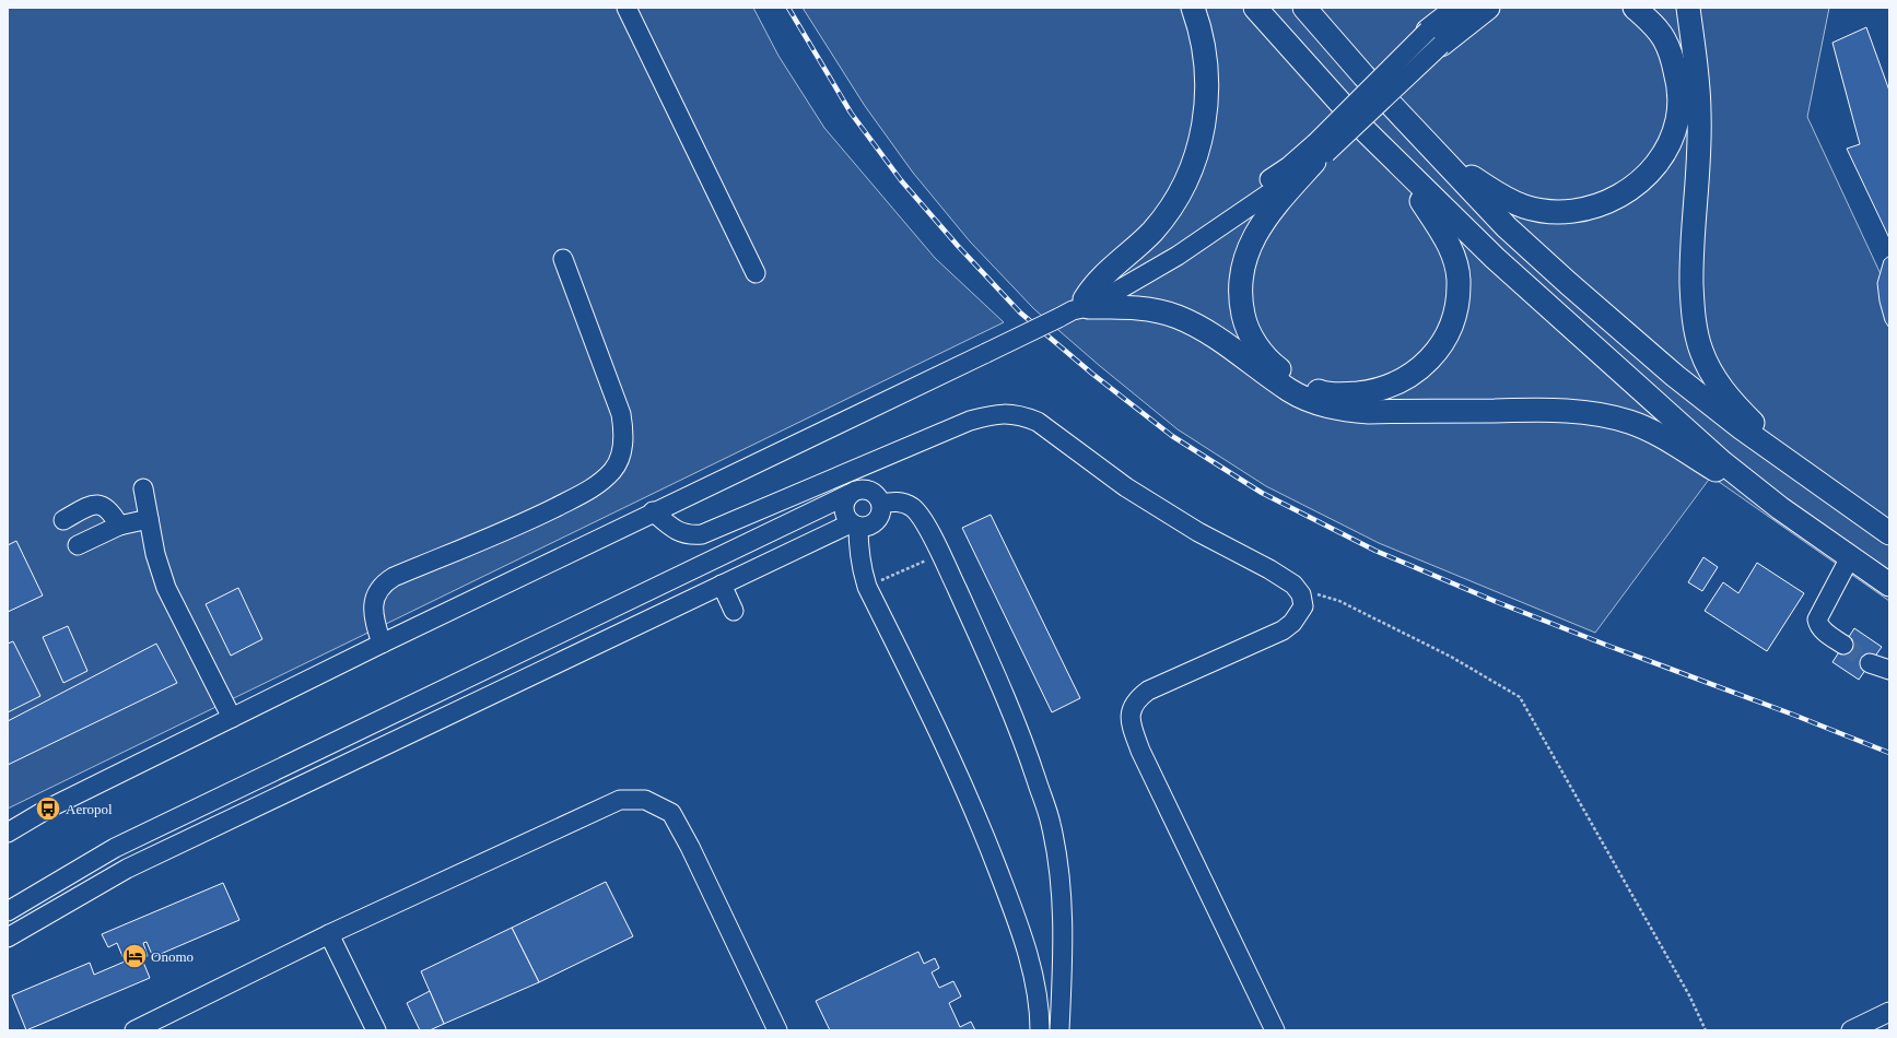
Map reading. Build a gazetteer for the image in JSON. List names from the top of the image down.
{
  "places": {
    "bus stop": ["Aeropol"],
    "hotel": ["Onomo"]
  }
}
